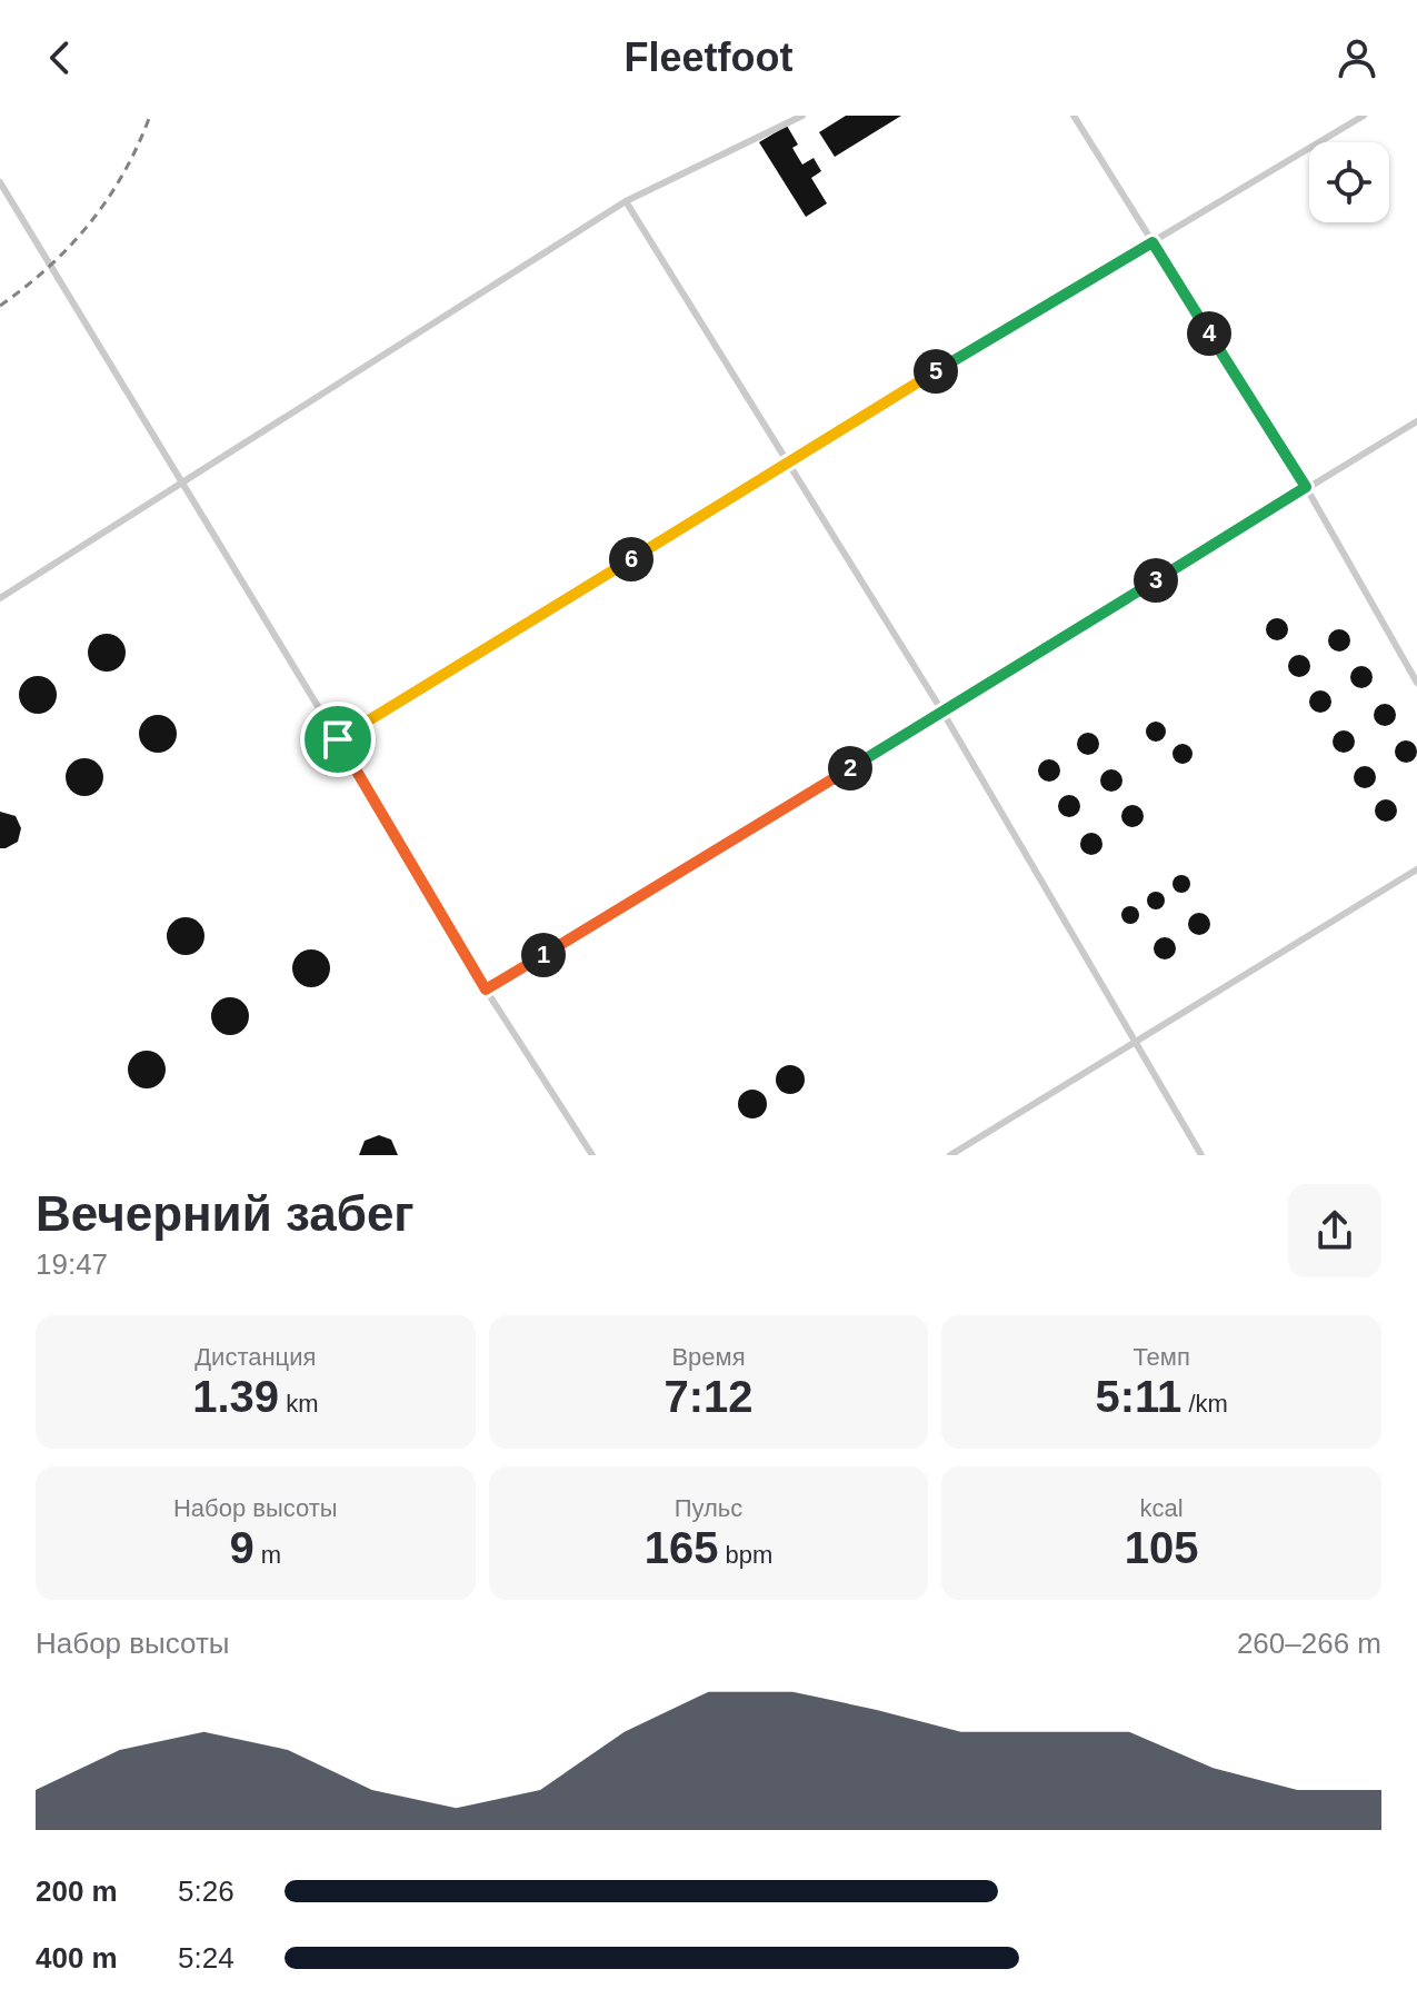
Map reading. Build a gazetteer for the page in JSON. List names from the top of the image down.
{
  "page": {
    "header": "Fleetfoot",
    "pins": [
      "4",
      "5",
      "6",
      "3",
      "2",
      "1"
    ],
    "heading": ["Вечерний забег", "19:47"],
    "stats": [
      ["Дистанция", "1.39 km"],
      ["Время", "7:12"],
      ["Темп", "5:11 /km"],
      ["Набор высоты", "9 m"],
      ["Пульс", "165 bpm"],
      ["kcal", "105"]
    ],
    "chart": ["Набор высоты", "260–266 m"],
    "list": [
      {
        "name": "200 m",
        "note": "5:26"
      },
      {
        "name": "400 m",
        "note": "5:24"
      }
    ]
  }
}
